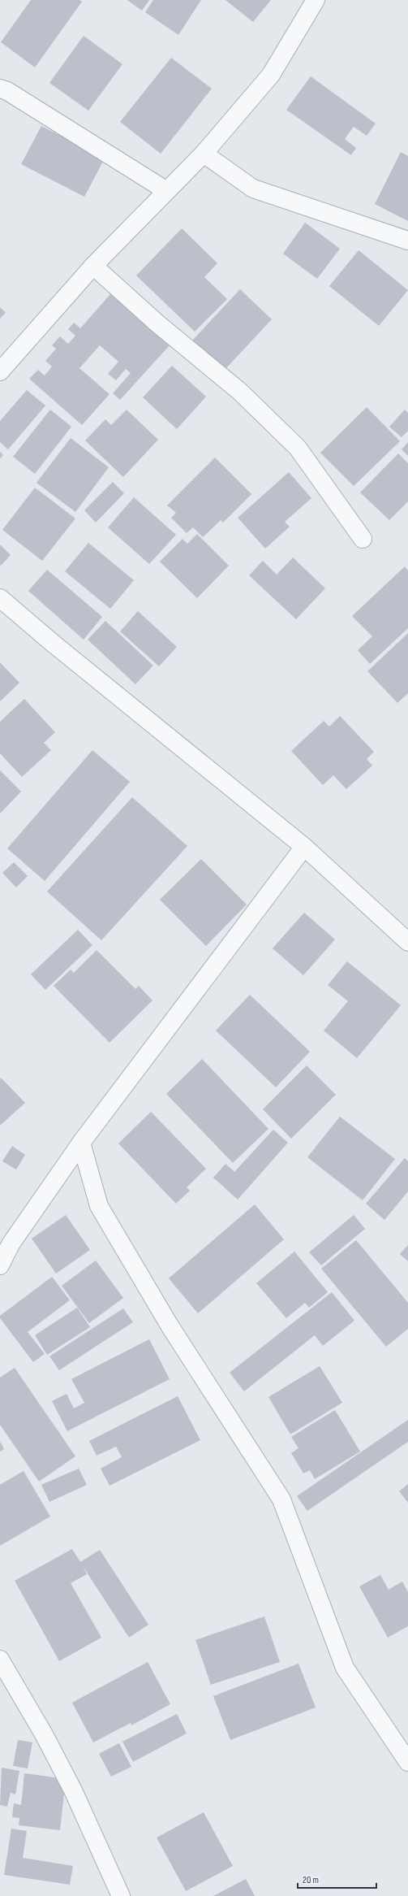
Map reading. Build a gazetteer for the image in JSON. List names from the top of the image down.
{
  "scale_bar": "20 m"
}
